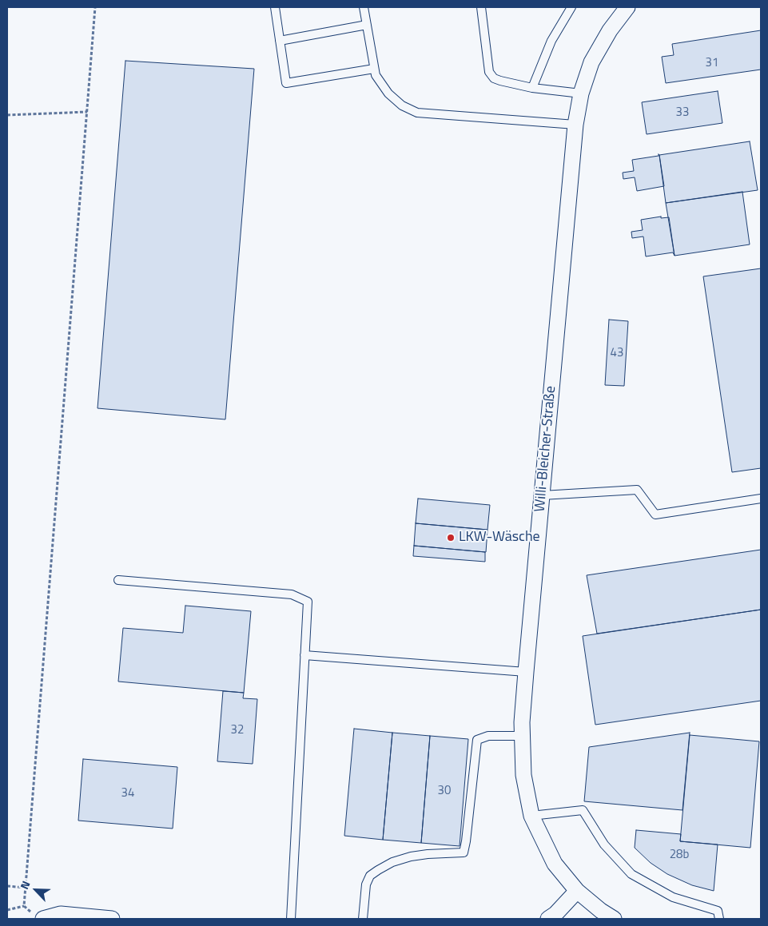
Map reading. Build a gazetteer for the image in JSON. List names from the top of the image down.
{
  "streets": {
    "street": ["Willi-Bleicher-Straße"]
  },
  "places": ["LKW-Wäsche"],
  "house_numbers": [
    "31",
    "33",
    "43",
    "32",
    "30",
    "34",
    "28b"
  ],
  "north": "top left"
}
